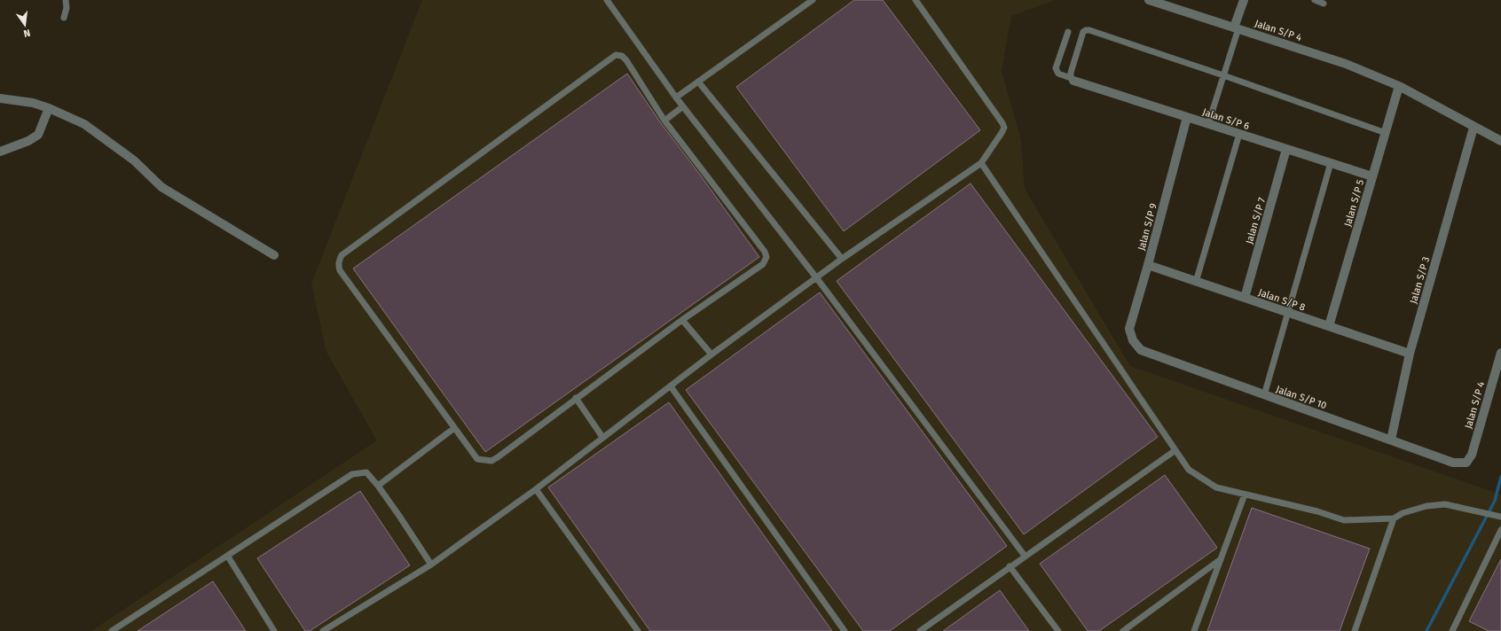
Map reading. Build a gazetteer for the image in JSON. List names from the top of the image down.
{
  "streets": {
    "street": [
      "Jalan S/P 4",
      "Jalan S/P 6",
      "Jalan S/P 5",
      "Jalan S/P 7",
      "Jalan S/P 9",
      "Jalan S/P 3",
      "Jalan S/P 8",
      "Jalan S/P 10"
    ]
  },
  "crossings": [
    ["Jalan S/P 4", "Jalan S/P 5"],
    ["Jalan S/P 4", "Jalan S/P 3"],
    ["Jalan S/P 4", "Jalan S/P 10"],
    ["Jalan S/P 6", "Jalan S/P 5"],
    ["Jalan S/P 6", "Jalan S/P 7"],
    ["Jalan S/P 6", "Jalan S/P 9"],
    ["Jalan S/P 5", "Jalan S/P 8"],
    ["Jalan S/P 7", "Jalan S/P 8"],
    ["Jalan S/P 9", "Jalan S/P 8"],
    ["Jalan S/P 9", "Jalan S/P 10"],
    ["Jalan S/P 3", "Jalan S/P 8"],
    ["Jalan S/P 3", "Jalan S/P 10"]
  ],
  "north": "bottom"
}
